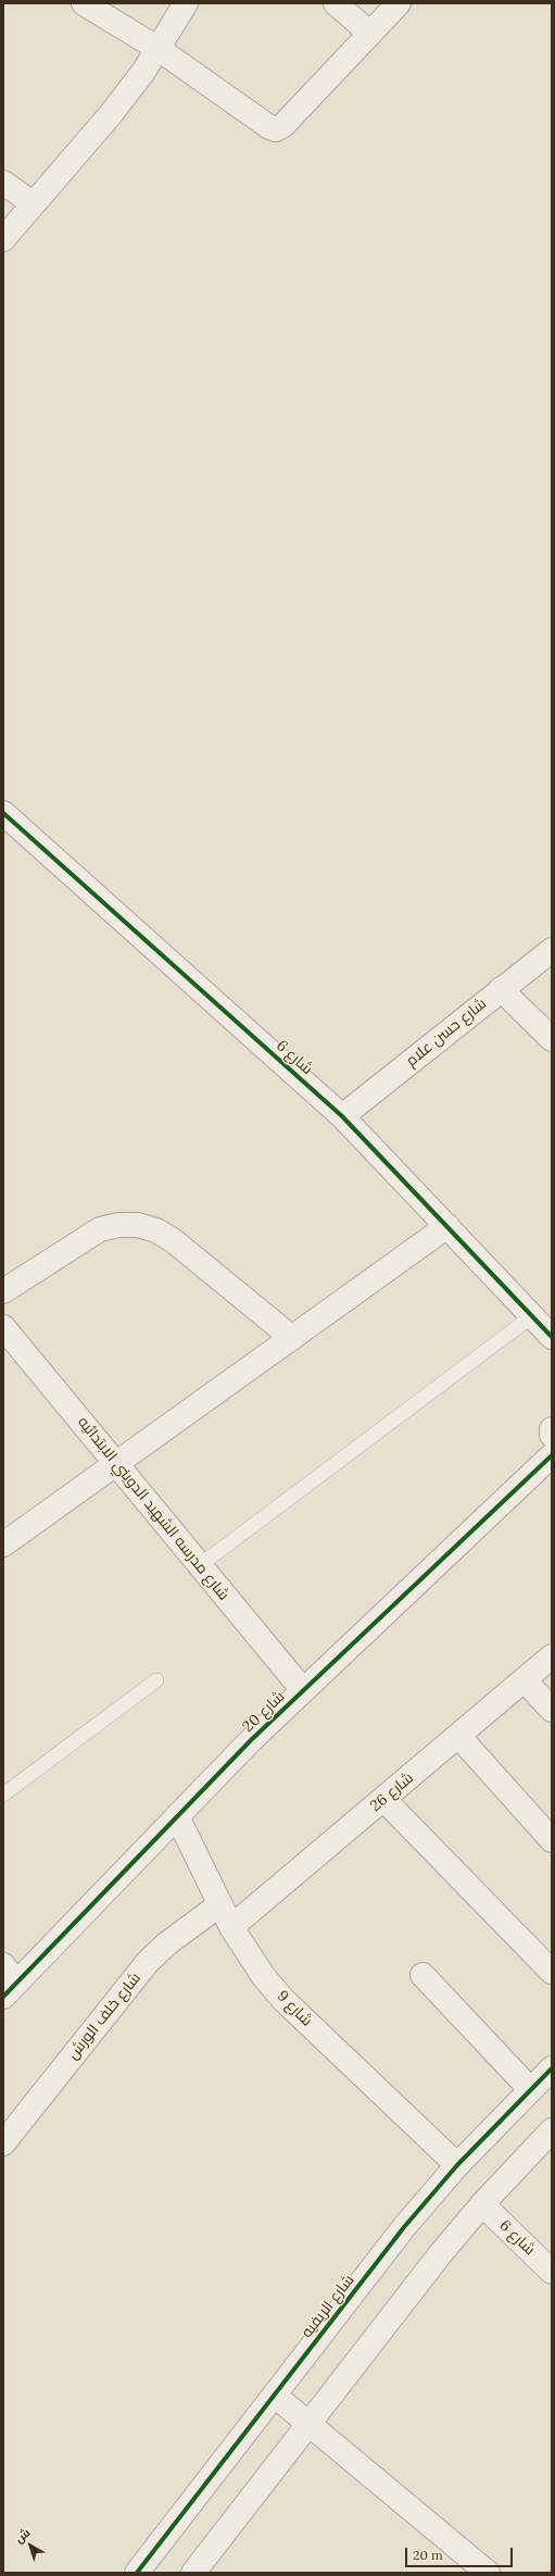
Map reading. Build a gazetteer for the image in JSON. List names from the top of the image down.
{
  "streets": {
    "street": [
      "شارع حسن علام",
      "شارع 6",
      "شارع مدرسه الشهيد الدويني الابتدائيه",
      "شارع 20",
      "شارع 26",
      "شارع 9",
      "شارع خلف الورش",
      "شارع الريفيه"
    ]
  },
  "crossings": [
    ["شارع حسن علام", "شارع 6"],
    ["شارع مدرسه الشهيد الدويني الابتدائيه", "شارع 20"],
    ["شارع 20", "شارع 9"],
    ["شارع 26", "شارع 9"],
    ["شارع 9", "شارع خلف الورش"],
    ["شارع 9", "شارع الريفيه"]
  ],
  "scale_bar": "20 m",
  "north": "top left"
}
